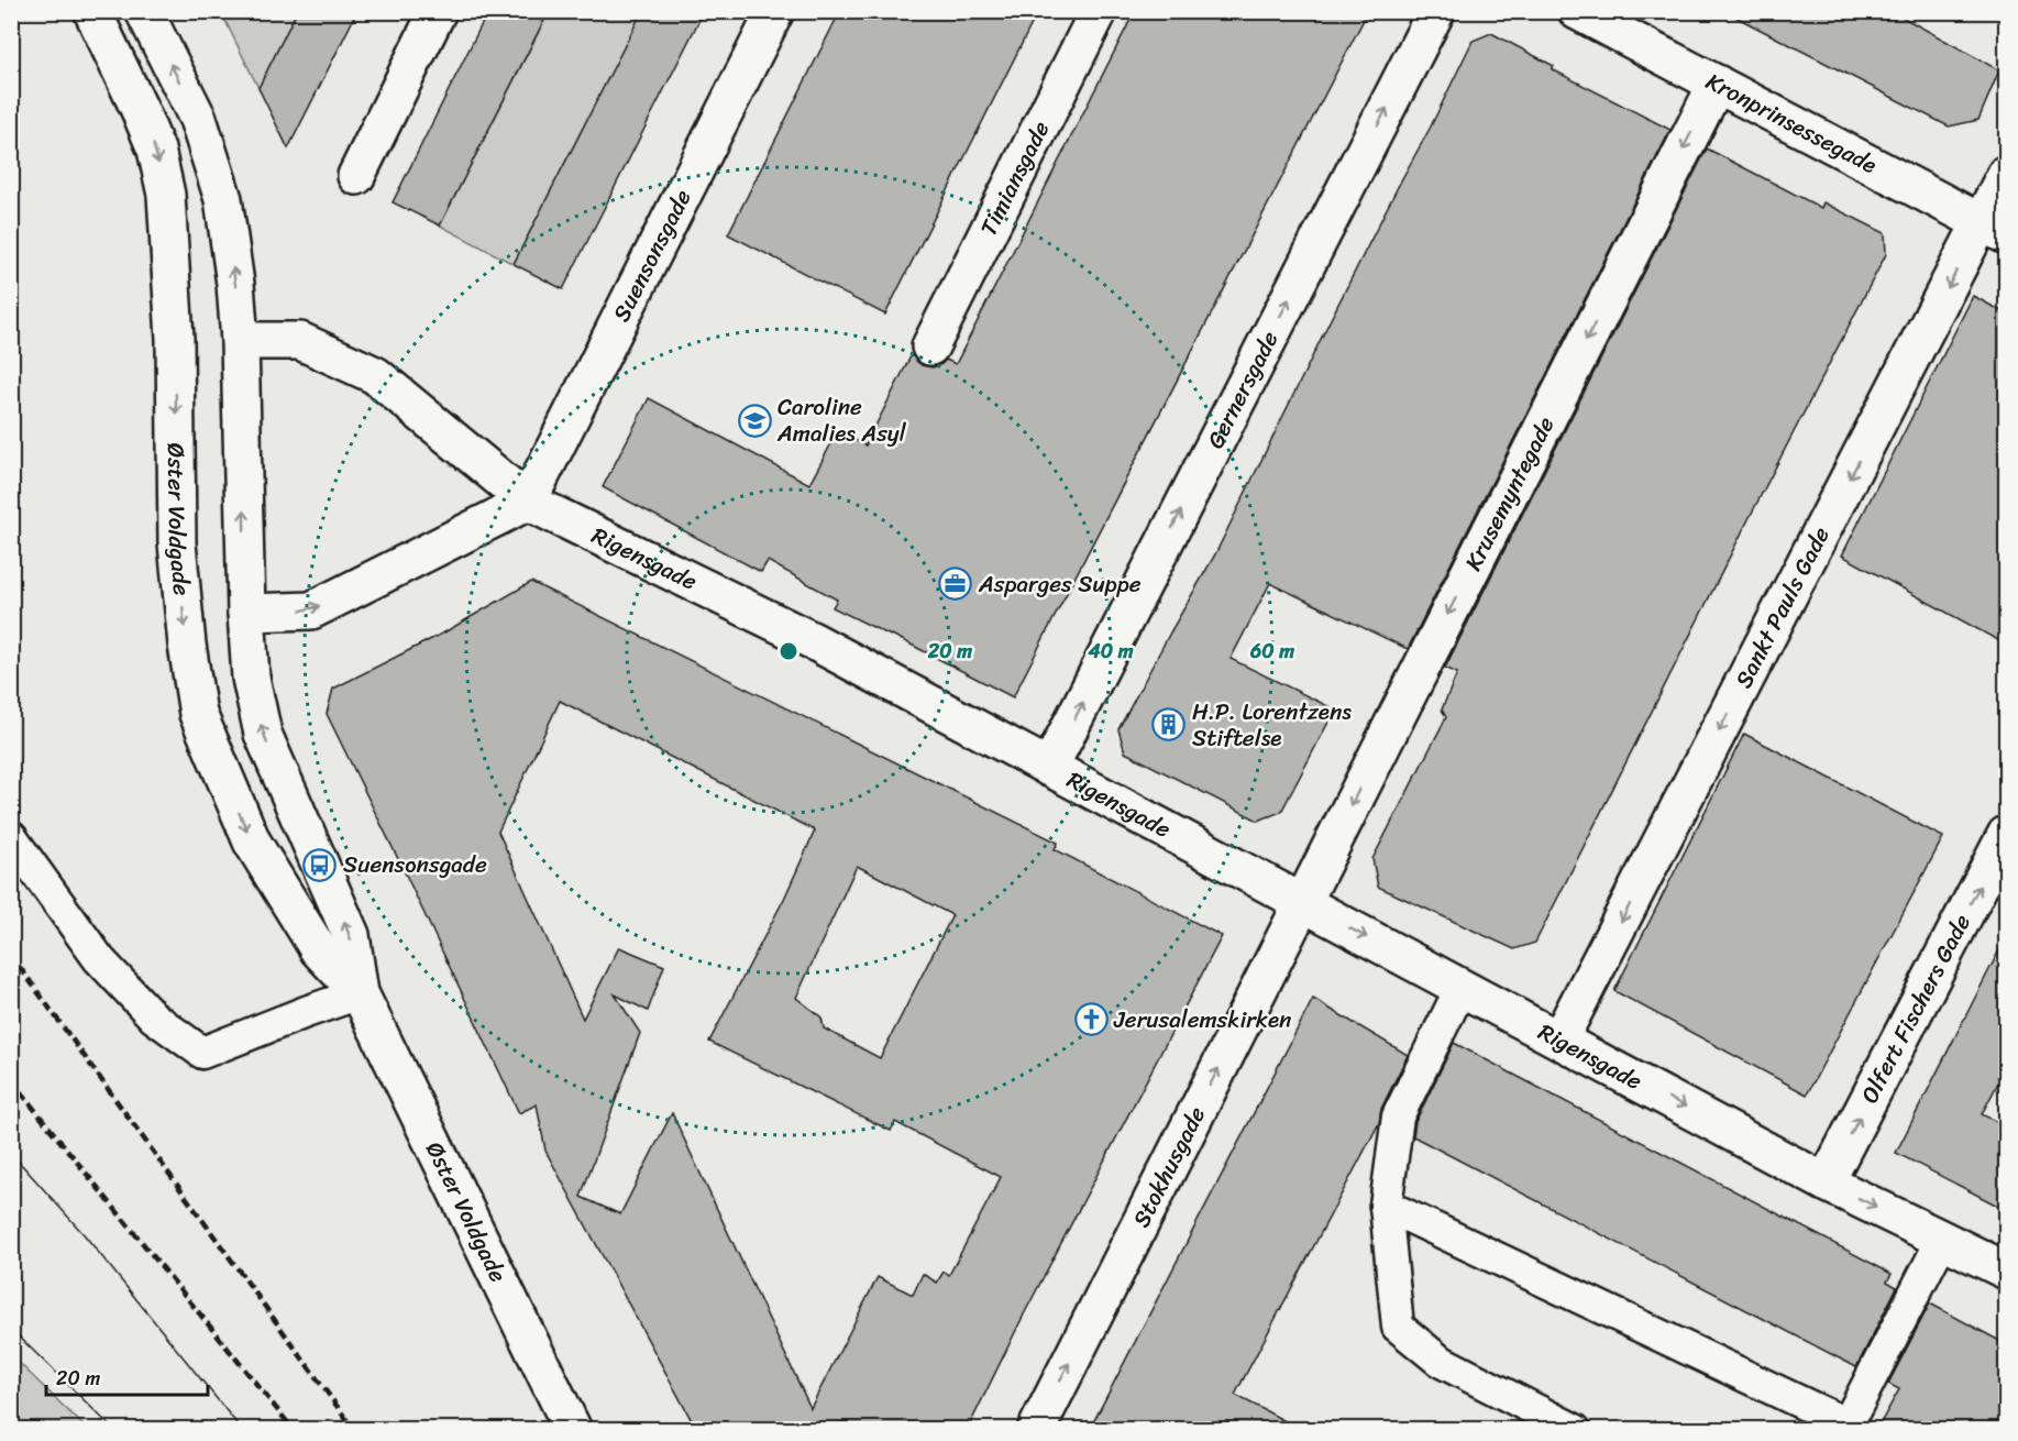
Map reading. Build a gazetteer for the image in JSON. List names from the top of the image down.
{
  "streets": {
    "street": [
      "Kronprinsessegade",
      "Timiansgade",
      "Suensonsgade",
      "Gernersgade",
      "Krusemyntegade",
      "Øster Voldgade",
      "Rigensgade",
      "Sankt Pauls Gade",
      "Olfert Fischers Gade",
      "Stokhusgade"
    ]
  },
  "crossings": [
    ["Kronprinsessegade", "Krusemyntegade"],
    ["Kronprinsessegade", "Sankt Pauls Gade"],
    ["Suensonsgade", "Rigensgade"],
    ["Gernersgade", "Rigensgade"],
    ["Krusemyntegade", "Rigensgade"],
    ["Krusemyntegade", "Stokhusgade"],
    ["Øster Voldgade", "Rigensgade"],
    ["Rigensgade", "Sankt Pauls Gade"],
    ["Rigensgade", "Olfert Fischers Gade"],
    ["Rigensgade", "Stokhusgade"]
  ],
  "one_way": [
    "Gernersgade",
    "Krusemyntegade",
    "Sankt Pauls Gade",
    "Olfert Fischers Gade",
    "Stokhusgade"
  ],
  "places": {
    "school or university": ["Caroline Amalies Asyl"],
    "office": ["Asparges Suppe"],
    "building": ["H.P. Lorentzens Stiftelse"],
    "bus stop": ["Suensonsgade"],
    "church": ["Jerusalemskirken"]
  },
  "scale_bar": "20 m",
  "rings": ["20 m", "40 m", "60 m"]
}
